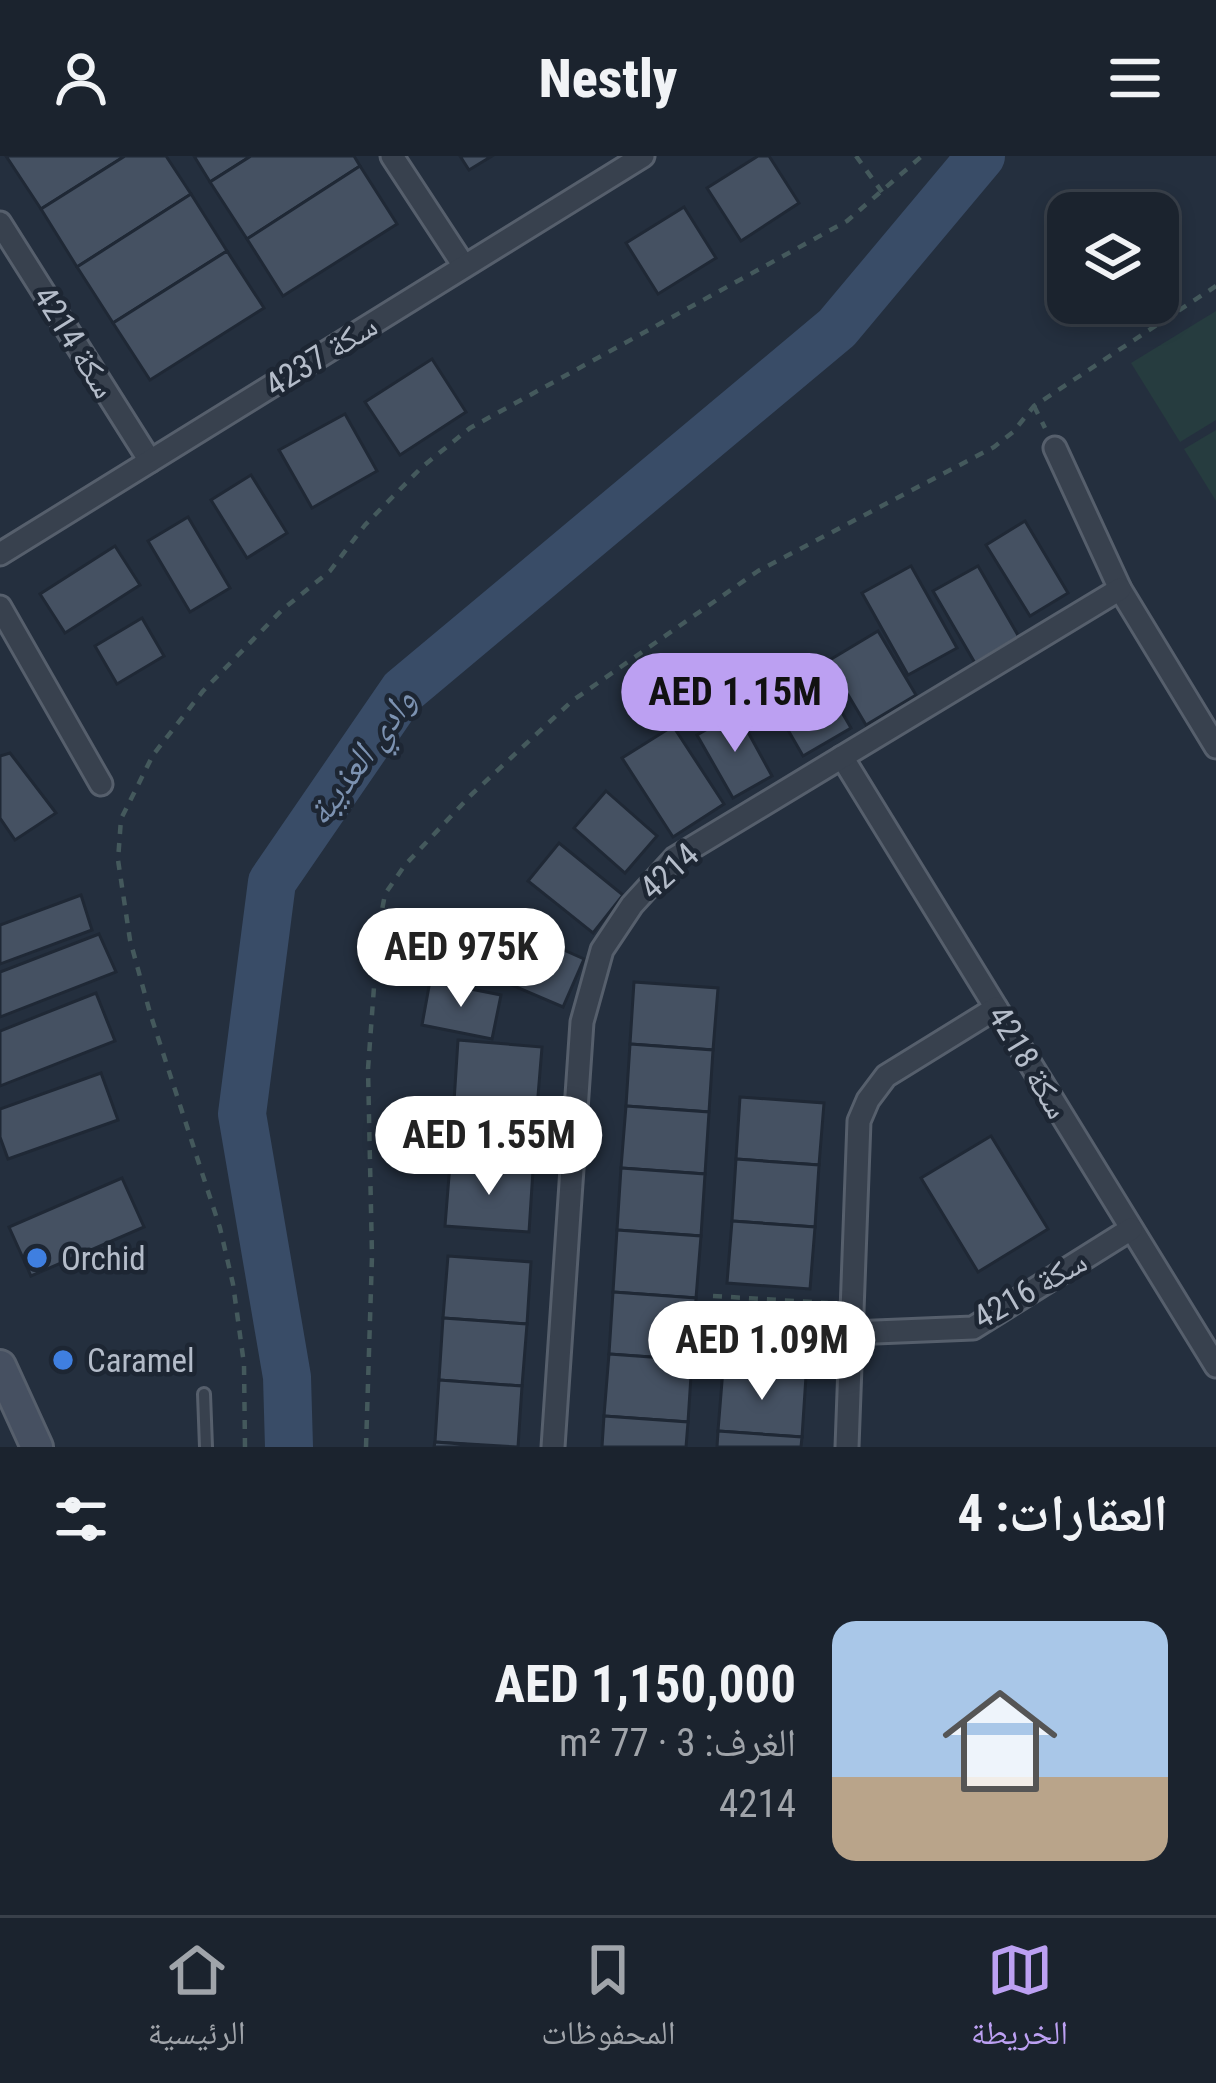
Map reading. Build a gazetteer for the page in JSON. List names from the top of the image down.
{
  "streets": {
    "street": [
      "سكة 4214",
      "سكة 4237",
      "4214",
      "سكة 4218",
      "سكة 4216"
    ]
  },
  "crossings": [
    ["سكة 4214", "سكة 4237"],
    ["4214", "سكة 4218"],
    ["سكة 4218", "سكة 4216"]
  ],
  "water": ["وادي العذيبة"],
  "places": ["Orchid", "Caramel"],
  "page": {
    "header": "Nestly",
    "price": [
      "AED 1.15M",
      "AED 975K",
      "AED 1.55M",
      "AED 1.09M"
    ],
    "heading": "العقارات: 4",
    "list": [
      {
        "name": "AED 1,150,000",
        "note": "الغرف: 3 · 77 m² · 4214"
      }
    ],
    "tabs": ["الخريطة", "المحفوظات", "الرئيسية"]
  }
}
